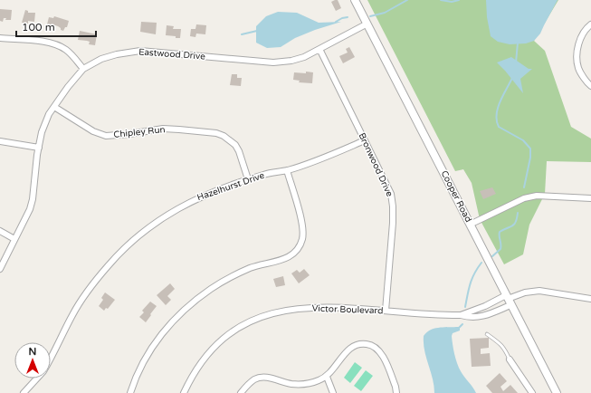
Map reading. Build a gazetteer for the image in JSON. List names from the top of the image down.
{
  "streets": {
    "street": [
      "Eastwood Drive",
      "Chipley Run",
      "Bronwood Drive",
      "Hazelhurst Drive",
      "Cooper Road",
      "Victor Boulevard"
    ]
  },
  "crossings": [
    ["Eastwood Drive", "Chipley Run"],
    ["Eastwood Drive", "Bronwood Drive"],
    ["Eastwood Drive", "Cooper Road"],
    ["Chipley Run", "Hazelhurst Drive"],
    ["Bronwood Drive", "Hazelhurst Drive"],
    ["Bronwood Drive", "Victor Boulevard"],
    ["Cooper Road", "Victor Boulevard"]
  ],
  "scale_bar": "100 m",
  "north": "top"
}
